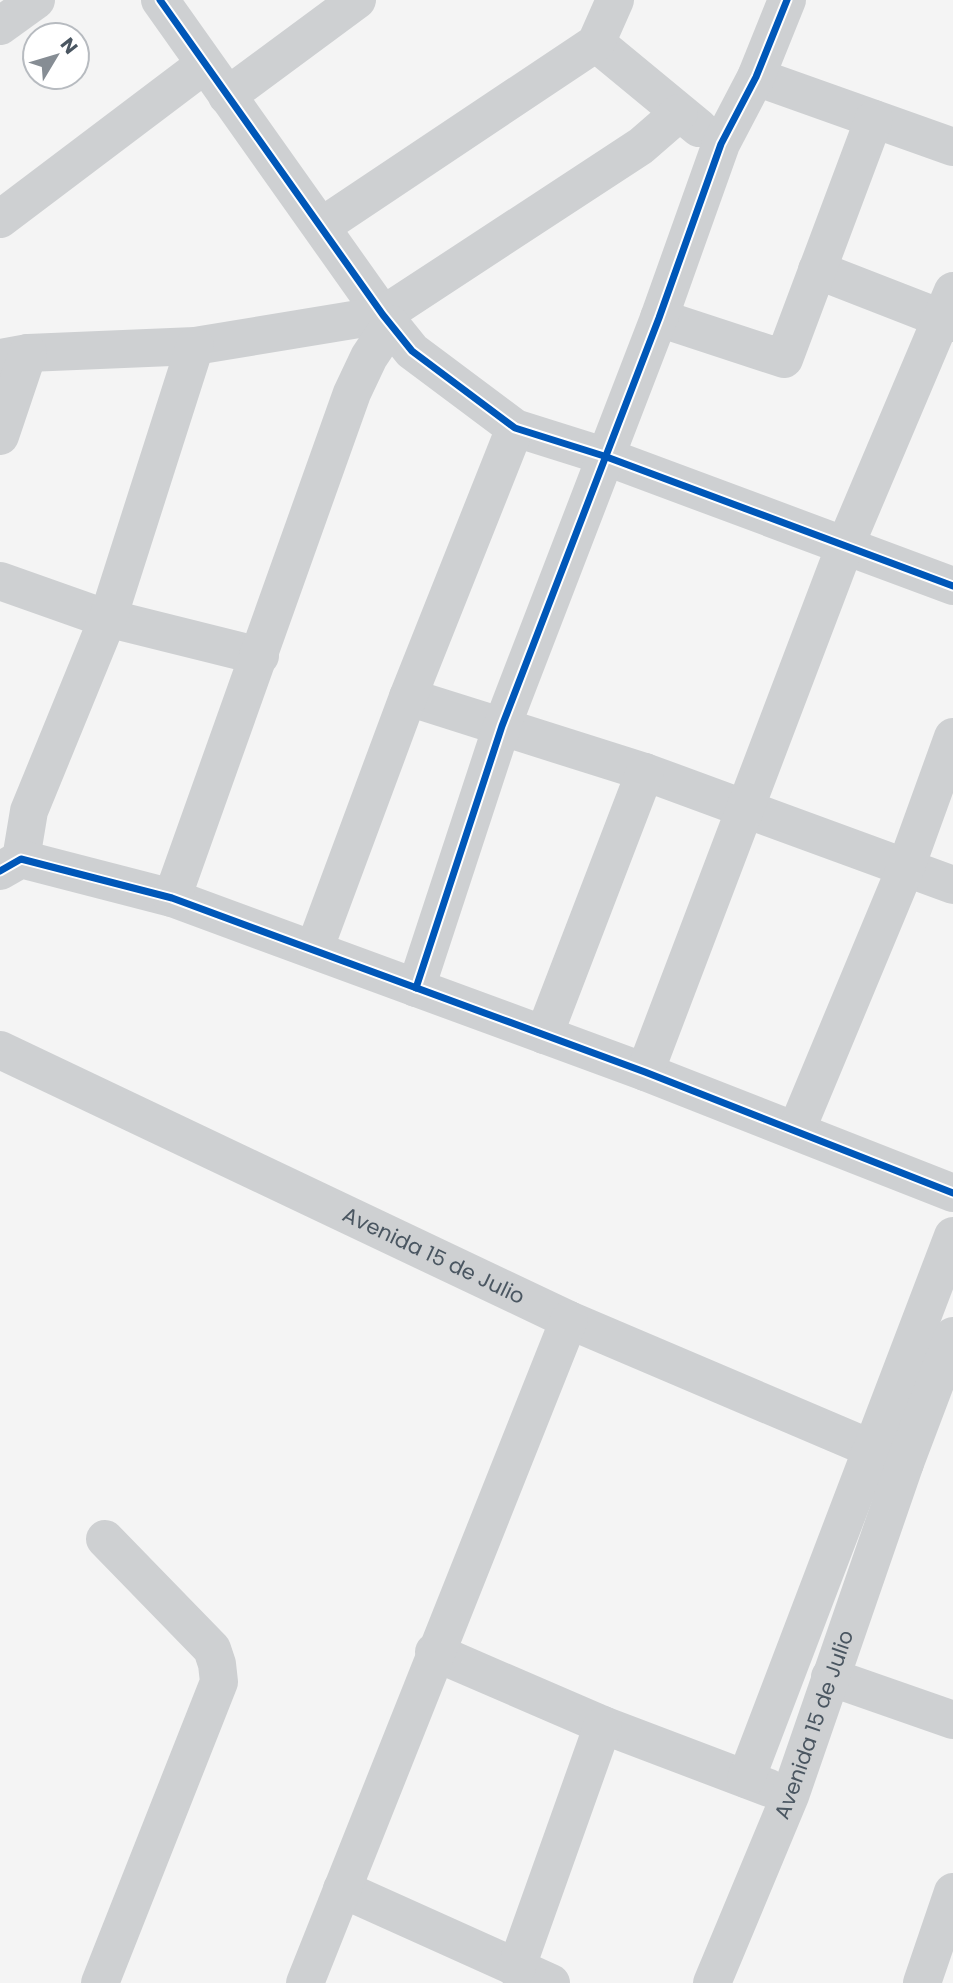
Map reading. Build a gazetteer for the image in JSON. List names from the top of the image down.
{
  "streets": {
    "street": ["Avenida 15 de Julio"]
  },
  "north": "top right"
}
